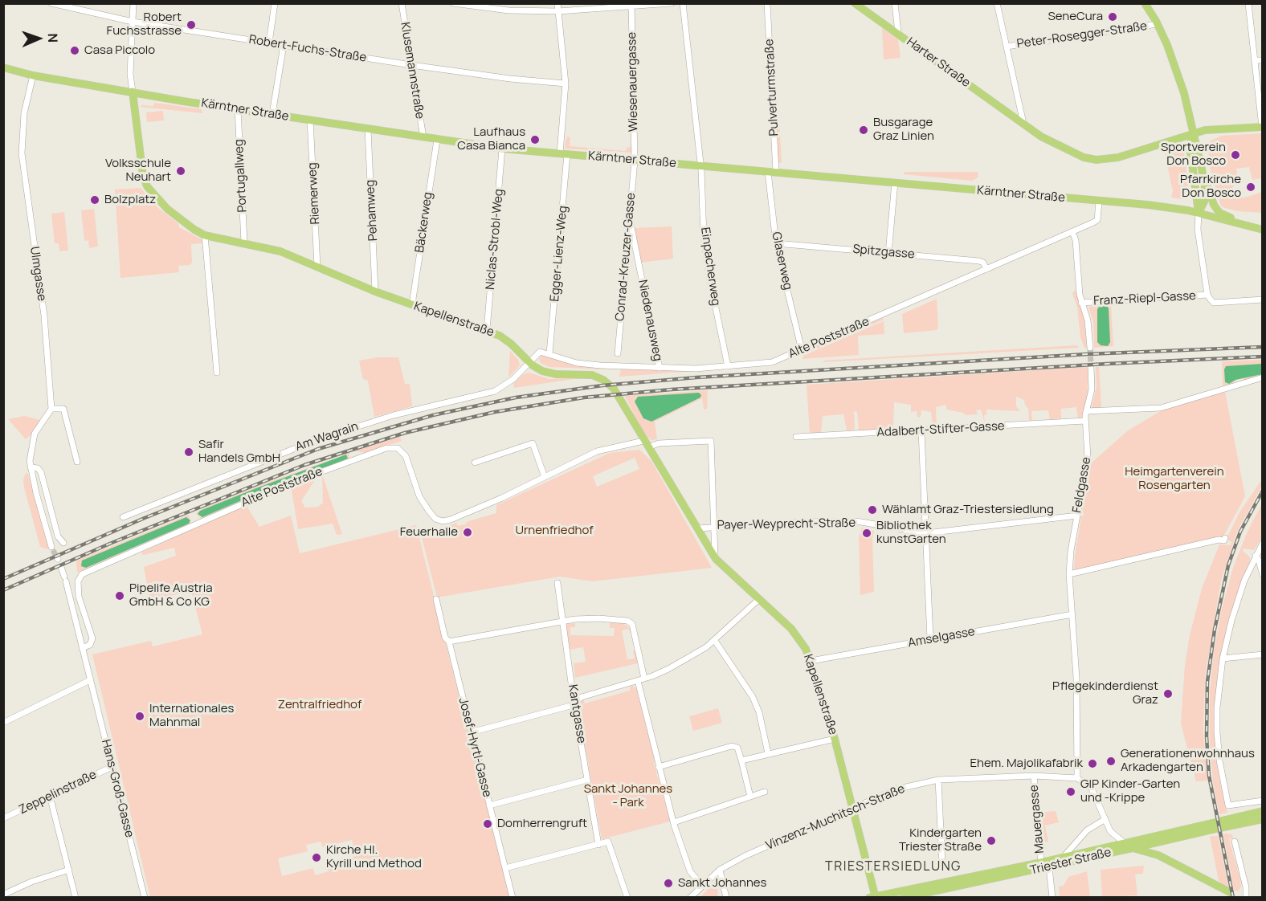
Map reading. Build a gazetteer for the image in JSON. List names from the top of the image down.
{
  "streets": {
    "main road": [
      "Peter-Rosegger-Straße",
      "Harter Straße",
      "Kärntner Straße",
      "Kapellenstraße",
      "Triester Straße"
    ],
    "street": [
      "Robert-Fuchs-Straße",
      "Klusemannstraße",
      "Wiesenauergasse",
      "Pulverturmstraße",
      "Portugallweg",
      "Riemerweg",
      "Pehamweg",
      "Bäckerweg",
      "Niclas-Strobl-Weg",
      "Spitzgasse",
      "Egger-Lienz-Weg",
      "Conrad-Kreuzer-Gasse",
      "Glaserweg",
      "Einpacherweg",
      "Ulmgasse",
      "Franz-Riepl-Gasse",
      "Niedenausweg",
      "Alte Poststraße",
      "Adalbert-Stifter-Gasse",
      "Am Wagrain",
      "Feldgasse",
      "Payer-Weyprecht-Straße",
      "Amselgasse",
      "Kantgasse",
      "Josef-Hyrtl-Gasse",
      "Hans-Groß-Gasse",
      "Zeppelinstraße",
      "Vinzenz-Muchitsch-Straße",
      "Mauergasse"
    ]
  },
  "crossings": [
    ["Peter-Rosegger-Straße", "Harter Straße"],
    ["Peter-Rosegger-Straße", "Kärntner Straße"],
    ["Robert-Fuchs-Straße", "Klusemannstraße"],
    ["Robert-Fuchs-Straße", "Egger-Lienz-Weg"],
    ["Klusemannstraße", "Kärntner Straße"],
    ["Wiesenauergasse", "Kärntner Straße"],
    ["Wiesenauergasse", "Conrad-Kreuzer-Gasse"],
    ["Pulverturmstraße", "Kärntner Straße"],
    ["Pulverturmstraße", "Glaserweg"],
    ["Kärntner Straße", "Portugallweg"],
    ["Kärntner Straße", "Riemerweg"],
    ["Kärntner Straße", "Pehamweg"],
    ["Kärntner Straße", "Bäckerweg"],
    ["Kärntner Straße", "Niclas-Strobl-Weg"],
    ["Kärntner Straße", "Egger-Lienz-Weg"],
    ["Kärntner Straße", "Conrad-Kreuzer-Gasse"],
    ["Kärntner Straße", "Glaserweg"],
    ["Kärntner Straße", "Einpacherweg"],
    ["Kärntner Straße", "Ulmgasse"],
    ["Kärntner Straße", "Kapellenstraße"],
    ["Kärntner Straße", "Alte Poststraße"],
    ["Portugallweg", "Kapellenstraße"],
    ["Riemerweg", "Kapellenstraße"],
    ["Pehamweg", "Kapellenstraße"],
    ["Bäckerweg", "Kapellenstraße"],
    ["Niclas-Strobl-Weg", "Kapellenstraße"],
    ["Spitzgasse", "Glaserweg"],
    ["Spitzgasse", "Alte Poststraße"],
    ["Egger-Lienz-Weg", "Alte Poststraße"],
    ["Conrad-Kreuzer-Gasse", "Niedenausweg"],
    ["Glaserweg", "Alte Poststraße"],
    ["Einpacherweg", "Alte Poststraße"],
    ["Kapellenstraße", "Alte Poststraße"],
    ["Kapellenstraße", "Am Wagrain"],
    ["Kapellenstraße", "Payer-Weyprecht-Straße"],
    ["Kapellenstraße", "Amselgasse"],
    ["Kapellenstraße", "Vinzenz-Muchitsch-Straße"],
    ["Kapellenstraße", "Triester Straße"],
    ["Niedenausweg", "Alte Poststraße"],
    ["Adalbert-Stifter-Gasse", "Feldgasse"],
    ["Feldgasse", "Payer-Weyprecht-Straße"],
    ["Feldgasse", "Amselgasse"],
    ["Feldgasse", "Vinzenz-Muchitsch-Straße"],
    ["Hans-Groß-Gasse", "Zeppelinstraße"],
    ["Vinzenz-Muchitsch-Straße", "Mauergasse"],
    ["Mauergasse", "Triester Straße"]
  ],
  "districts": ["TRIESTERSIEDLUNG"],
  "parks": [
    "Heimgartenverein Rosengarten",
    "Urnenfriedhof",
    "Zentralfriedhof",
    "Sankt Johannes - Park"
  ],
  "places": [
    "SeneCura",
    "Robert Fuchsstrasse",
    "Casa Piccolo",
    "Busgarage Graz Linien",
    "Laufhaus Casa Bianca",
    "Sportverein Don Bosco",
    "Volksschule Neuhart",
    "Pfarrkirche Don Bosco",
    "Bolzplatz",
    "Safir Handels GmbH",
    "Wählamt Graz-Triestersiedlung",
    "Feuerhalle",
    "Bibliothek kunstGarten",
    "Pipelife Austria GmbH & Co KG",
    "Pflegekinderdienst Graz",
    "Internationales Mahnmal",
    "Generationenwohnhaus Arkadengarten",
    "Ehem. Majolikafabrik",
    "GIP Kinder-Garten und -Krippe",
    "Domherrengruft",
    "Kindergarten Triester Straße",
    "Kirche Hl. Kyrill und Method",
    "Sankt Johannes"
  ],
  "north": "right"
}
